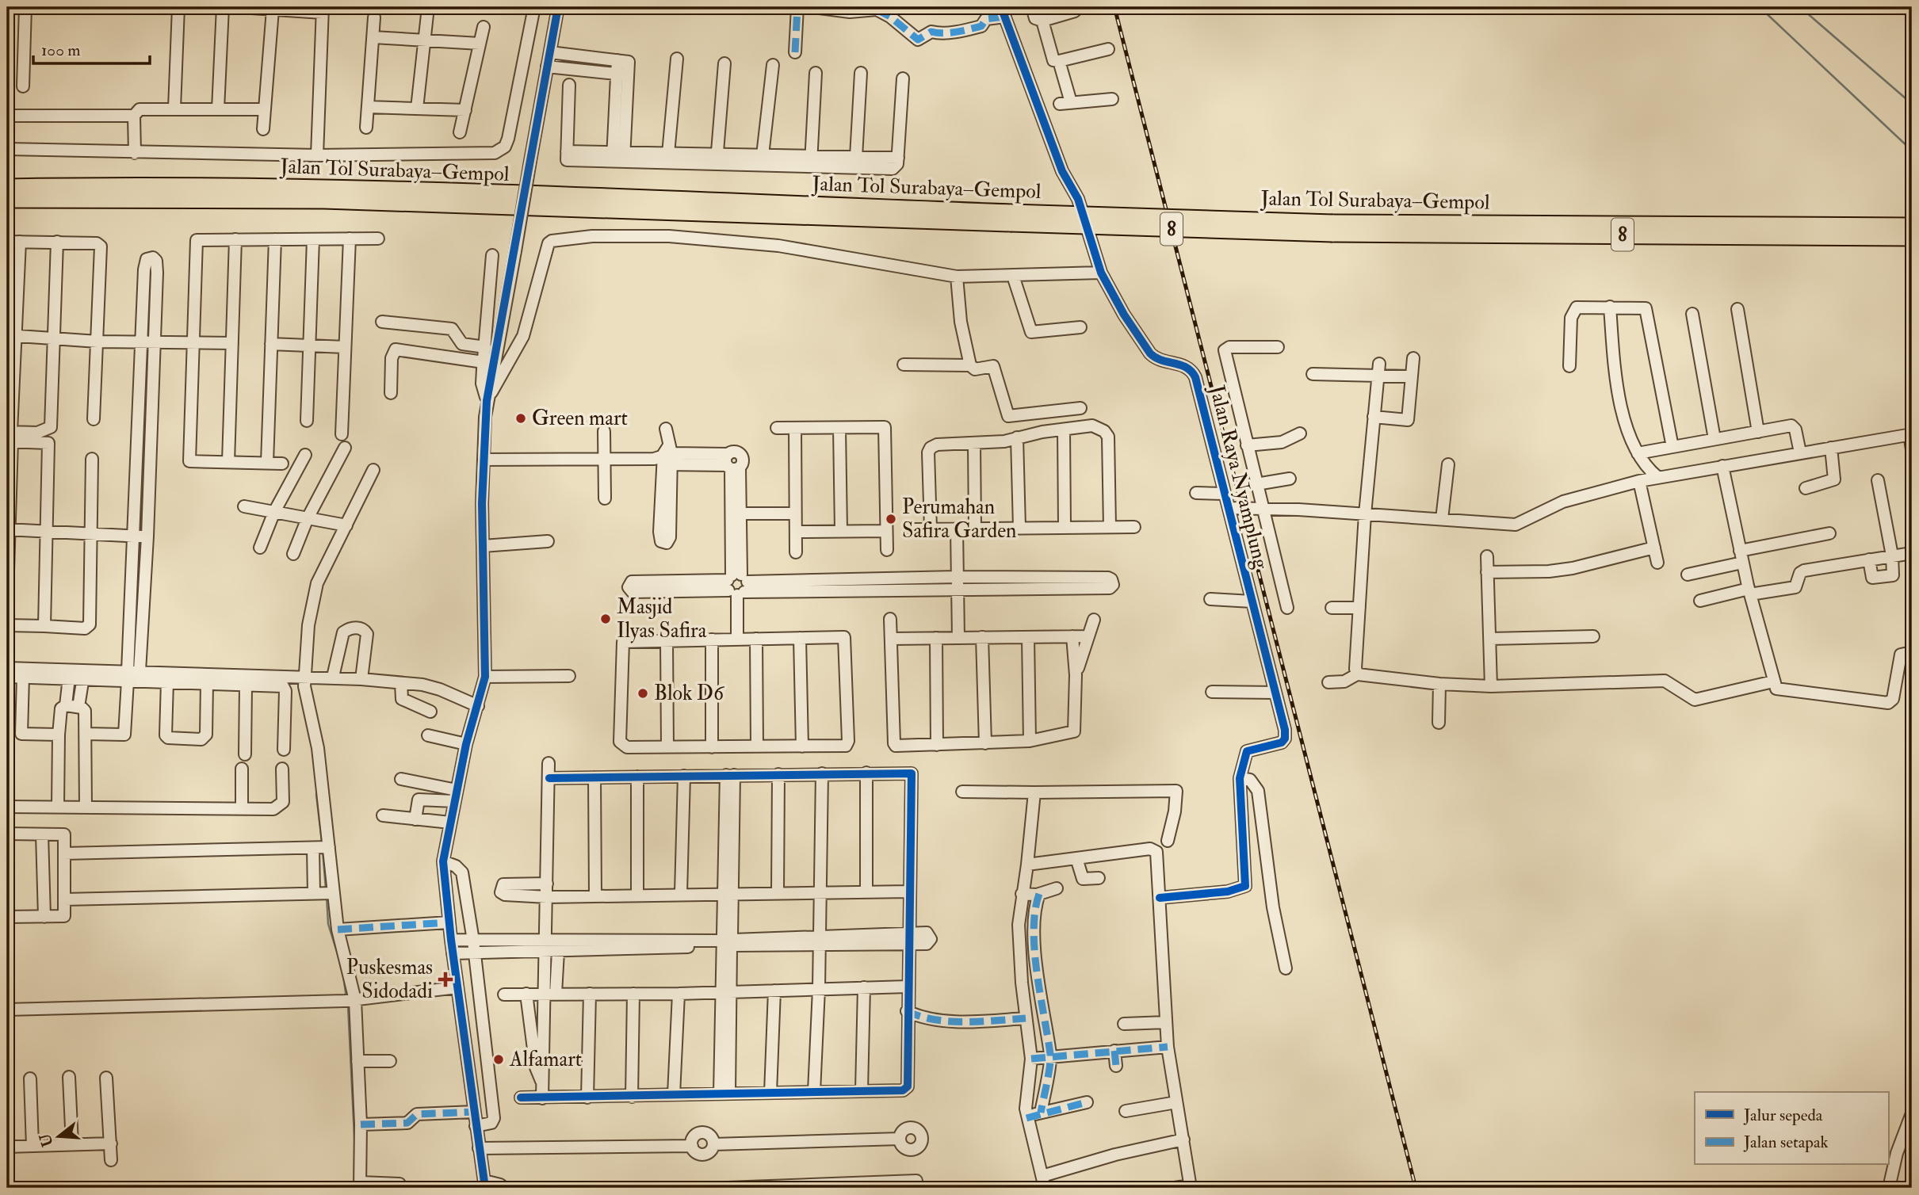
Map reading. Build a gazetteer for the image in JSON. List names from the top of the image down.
{
  "streets": {
    "highway": ["Jalan Tol Surabaya–Gempol", "8"],
    "street": ["Jalan Raya Nyamplung"]
  },
  "places": {
    "other": [
      "Green mart",
      "Perumahan Safira Garden",
      "Masjid Ilyas Safira",
      "Blok D6",
      "Alfamart"
    ],
    "health": ["Puskesmas Sidodadi"]
  },
  "legend": ["Jalur sepeda", "Jalan setapak"],
  "scale_bar": "100 m",
  "north": "left"
}
